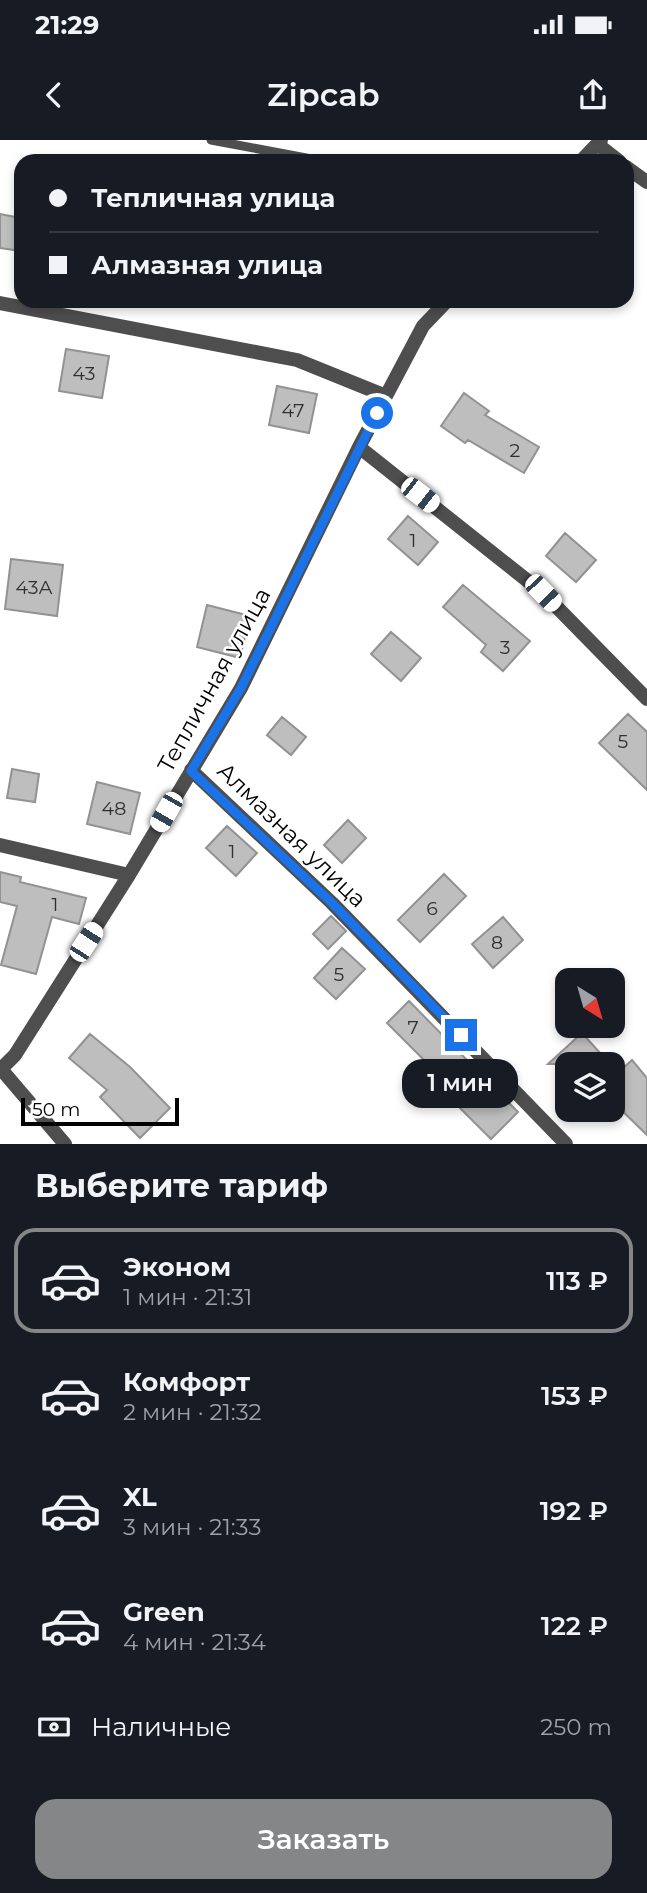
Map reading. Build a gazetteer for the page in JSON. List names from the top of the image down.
{
  "streets": {
    "street": ["Тепличная улица", "Алмазная улица"]
  },
  "crossings": [
    ["Тепличная улица", "Алмазная улица"]
  ],
  "house_numbers": [
    "43",
    "47",
    "2",
    "1",
    "43А",
    "3",
    "5",
    "48",
    "1",
    "1",
    "6",
    "8",
    "5",
    "7"
  ],
  "scale_bar": "50 m",
  "north": "bottom right",
  "page": {
    "status": "21:29",
    "header": "Zipcab",
    "banner": ["Тепличная улица", "Алмазная улица"],
    "bubble": "1 мин",
    "scale": "50 m",
    "heading": "Выберите тариф",
    "list": [
      {
        "name": "Эконом",
        "note": "1 мин · 21:31",
        "value": "113 ₽"
      },
      {
        "name": "Комфорт",
        "note": "2 мин · 21:32",
        "value": "153 ₽"
      },
      {
        "name": "XL",
        "note": "3 мин · 21:33",
        "value": "192 ₽"
      },
      {
        "name": "Green",
        "note": "4 мин · 21:34",
        "value": "122 ₽"
      }
    ],
    "pay": ["Наличные", "250 m"],
    "buttons": "Заказать"
  }
}
